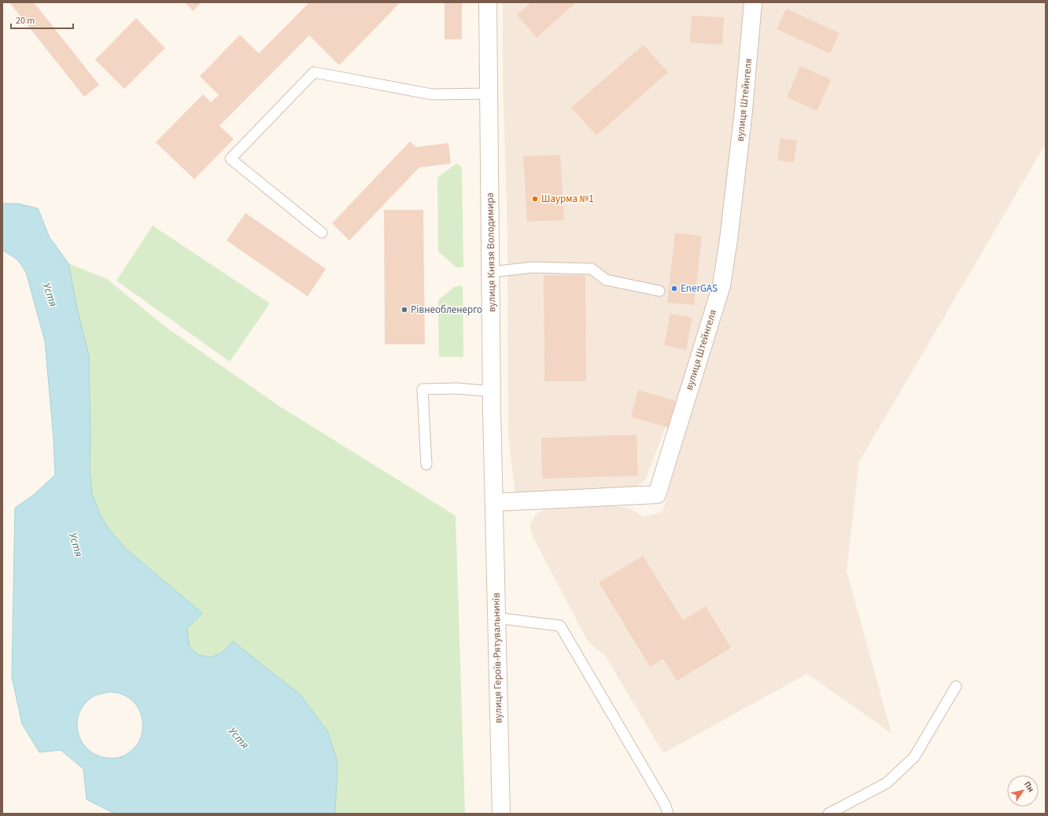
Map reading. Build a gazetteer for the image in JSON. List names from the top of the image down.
{
  "streets": {
    "main road": ["вулиця Штейнгеля", "вулиця Князя Володимира", "вулиця Героїв-Рятувальників"]
  },
  "crossings": [
    ["вулиця Штейнгеля", "вулиця Князя Володимира"],
    ["вулиця Штейнгеля", "вулиця Героїв-Рятувальників"],
    ["вулиця Князя Володимира", "вулиця Героїв-Рятувальників"]
  ],
  "water": ["Устя"],
  "places": ["Шаурма №1", "EnerGAS", "Рівнеобленерго"],
  "scale_bar": "20 m",
  "north": "top right"
}
